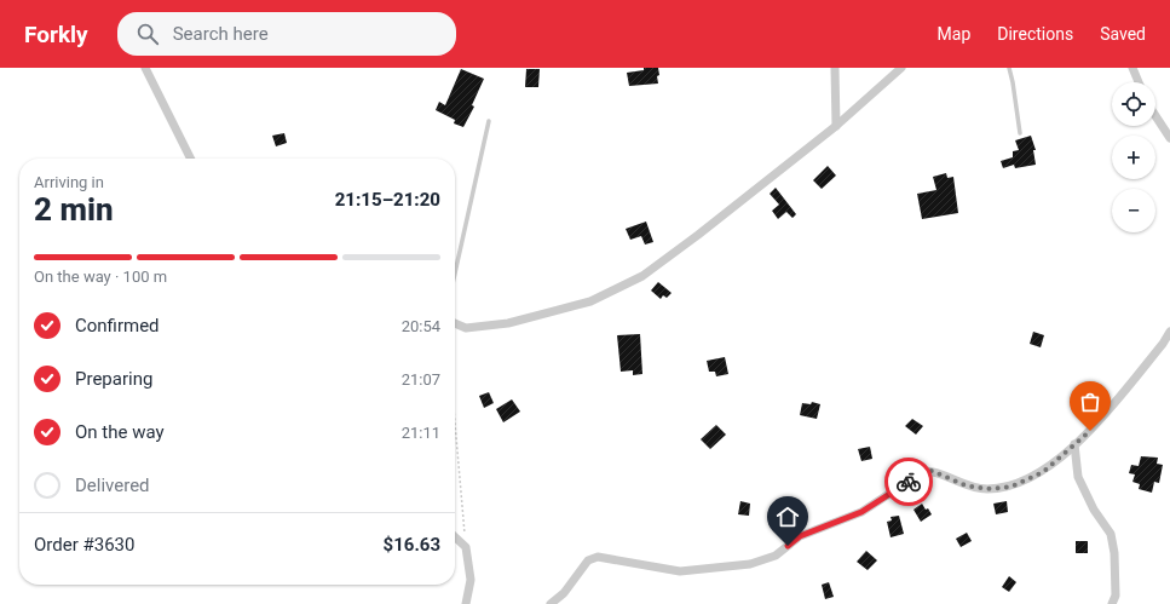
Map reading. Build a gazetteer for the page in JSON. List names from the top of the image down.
{
  "page": {
    "header": "Forkly",
    "search": "Search here",
    "nav": ["Map", "Directions", "Saved"],
    "map_buttons": ["+", "−"],
    "heading": ["2 min", "Arriving in", "21:15–21:20"],
    "panel": ["Order #3630", "$16.63"],
    "bar": "On the way · 100 m",
    "list": [
      ["Confirmed", "20:54"],
      ["Preparing", "21:07"],
      ["On the way", "21:11"],
      "Delivered"
    ]
  }
}
